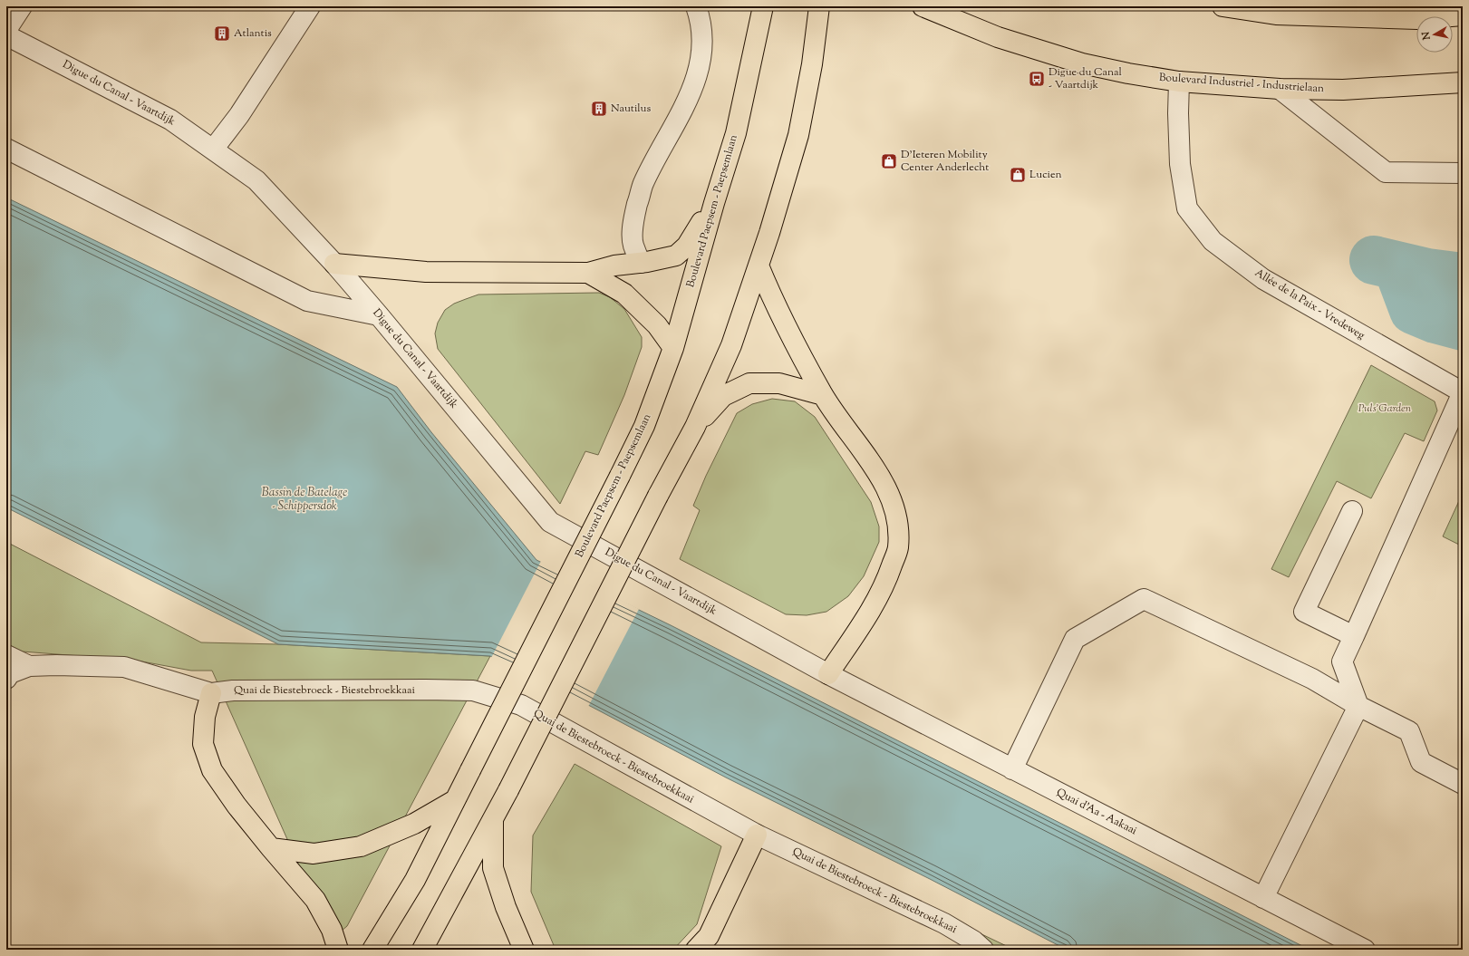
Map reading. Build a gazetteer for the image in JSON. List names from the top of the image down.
{
  "streets": {
    "main road": ["Boulevard Industriel - Industrielaan", "Boulevard Paepsem - Paepsemlaan"],
    "street": [
      "Digue du Canal - Vaartdijk",
      "Allée de la Paix - Vredeweg",
      "Quai de Biestebroeck - Biestebroekkaai",
      "Quai d'Aa - Aakaai"
    ]
  },
  "crossings": [
    ["Boulevard Industriel - Industrielaan", "Allée de la Paix - Vredeweg"],
    ["Digue du Canal - Vaartdijk", "Quai d'Aa - Aakaai"]
  ],
  "water": ["Bassin de Batelage - Schippersdok"],
  "parks": ["Puls'Garden"],
  "places": {
    "building": ["Atlantis", "Nautilus"],
    "bus stop": ["Digue du Canal - Vaartdijk"],
    "shop": ["D'Ieteren Mobility Center Anderlecht", "Lucien"]
  },
  "north": "left"
}
